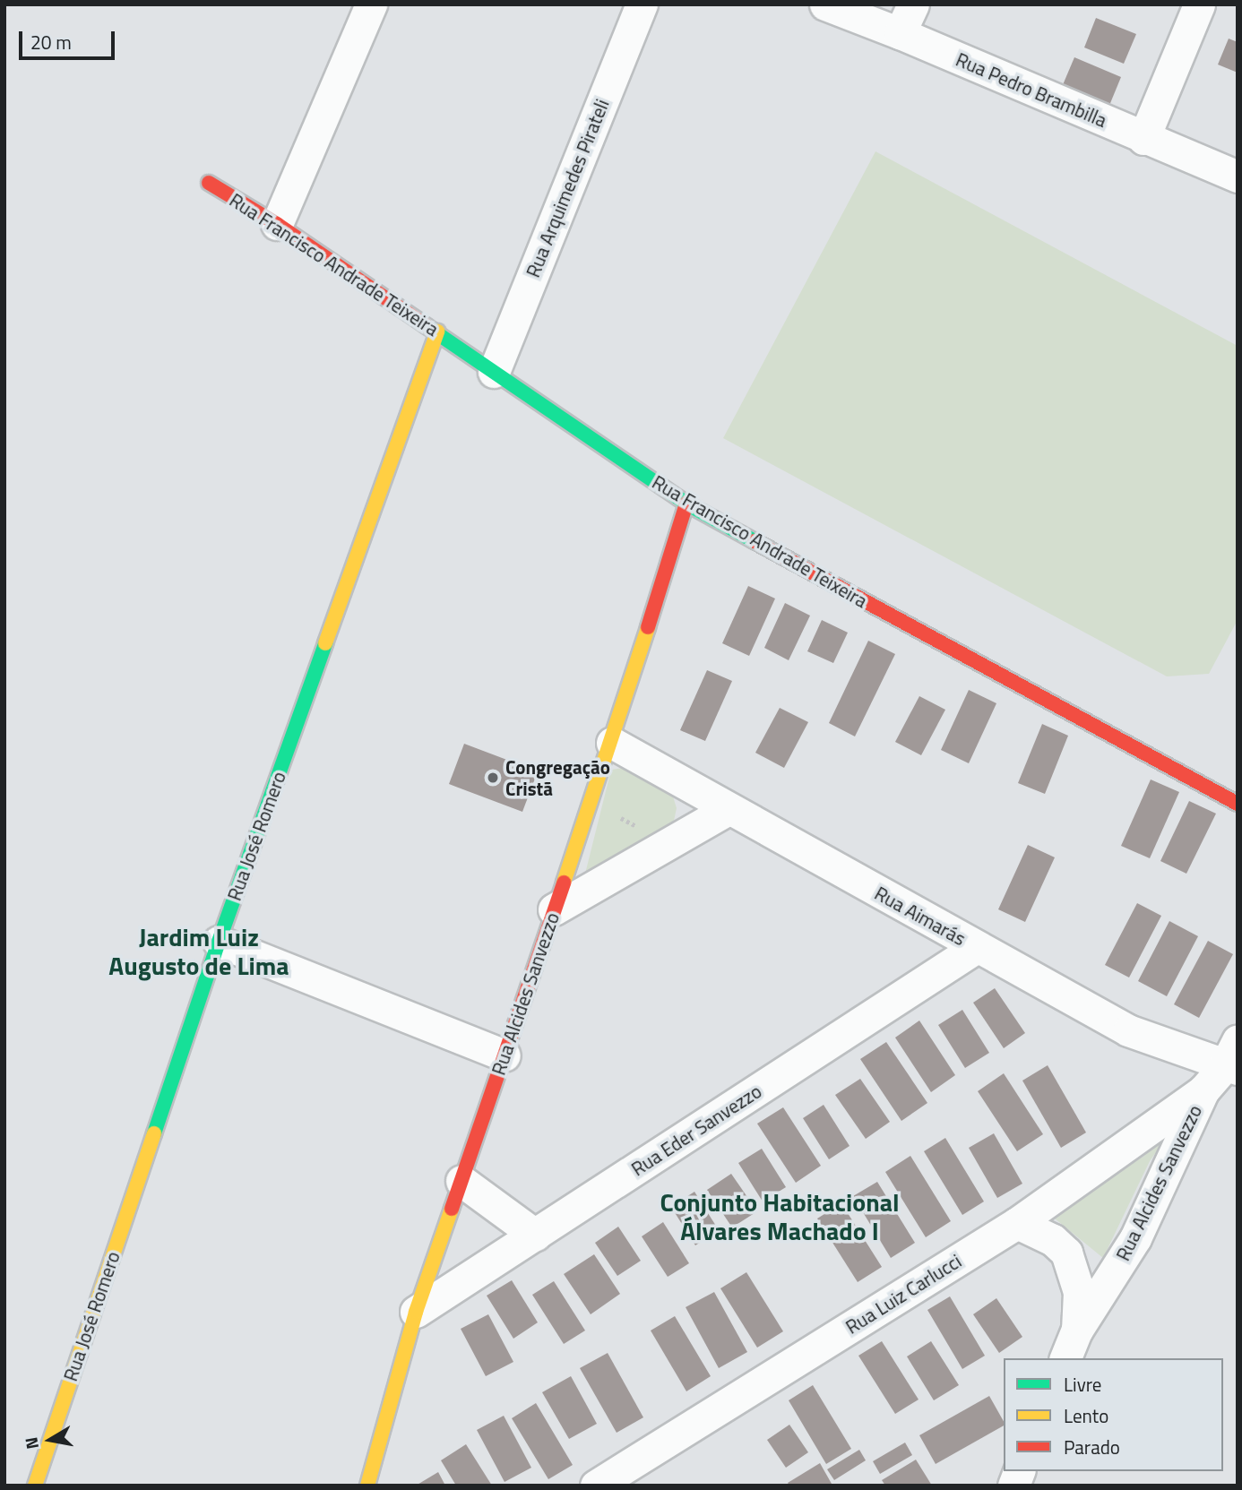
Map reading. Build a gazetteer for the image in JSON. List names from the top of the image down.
{
  "streets": {
    "street": [
      "Rua Pedro Brambilla",
      "Rua Arquimedes Pirateli",
      "Rua Francisco Andrade Teixeira",
      "Rua José Romero",
      "Rua Aimarás",
      "Rua Alcides Sanvezzo",
      "Rua Eder Sanvezzo",
      "Rua Luiz Carlucci"
    ]
  },
  "crossings": [
    ["Rua Arquimedes Pirateli", "Rua Francisco Andrade Teixeira"],
    ["Rua Francisco Andrade Teixeira", "Rua José Romero"],
    ["Rua Francisco Andrade Teixeira", "Rua Alcides Sanvezzo"],
    ["Rua Aimarás", "Rua Alcides Sanvezzo"],
    ["Rua Aimarás", "Rua Eder Sanvezzo"],
    ["Rua Alcides Sanvezzo", "Rua Eder Sanvezzo"],
    ["Rua Alcides Sanvezzo", "Rua Luiz Carlucci"]
  ],
  "districts": ["Jardim Luiz Augusto de Lima", "Conjunto Habitacional Álvares Machado I"],
  "places": ["Congregação Cristã"],
  "legend": ["Livre", "Lento", "Parado"],
  "scale_bar": "20 m",
  "north": "left"
}
